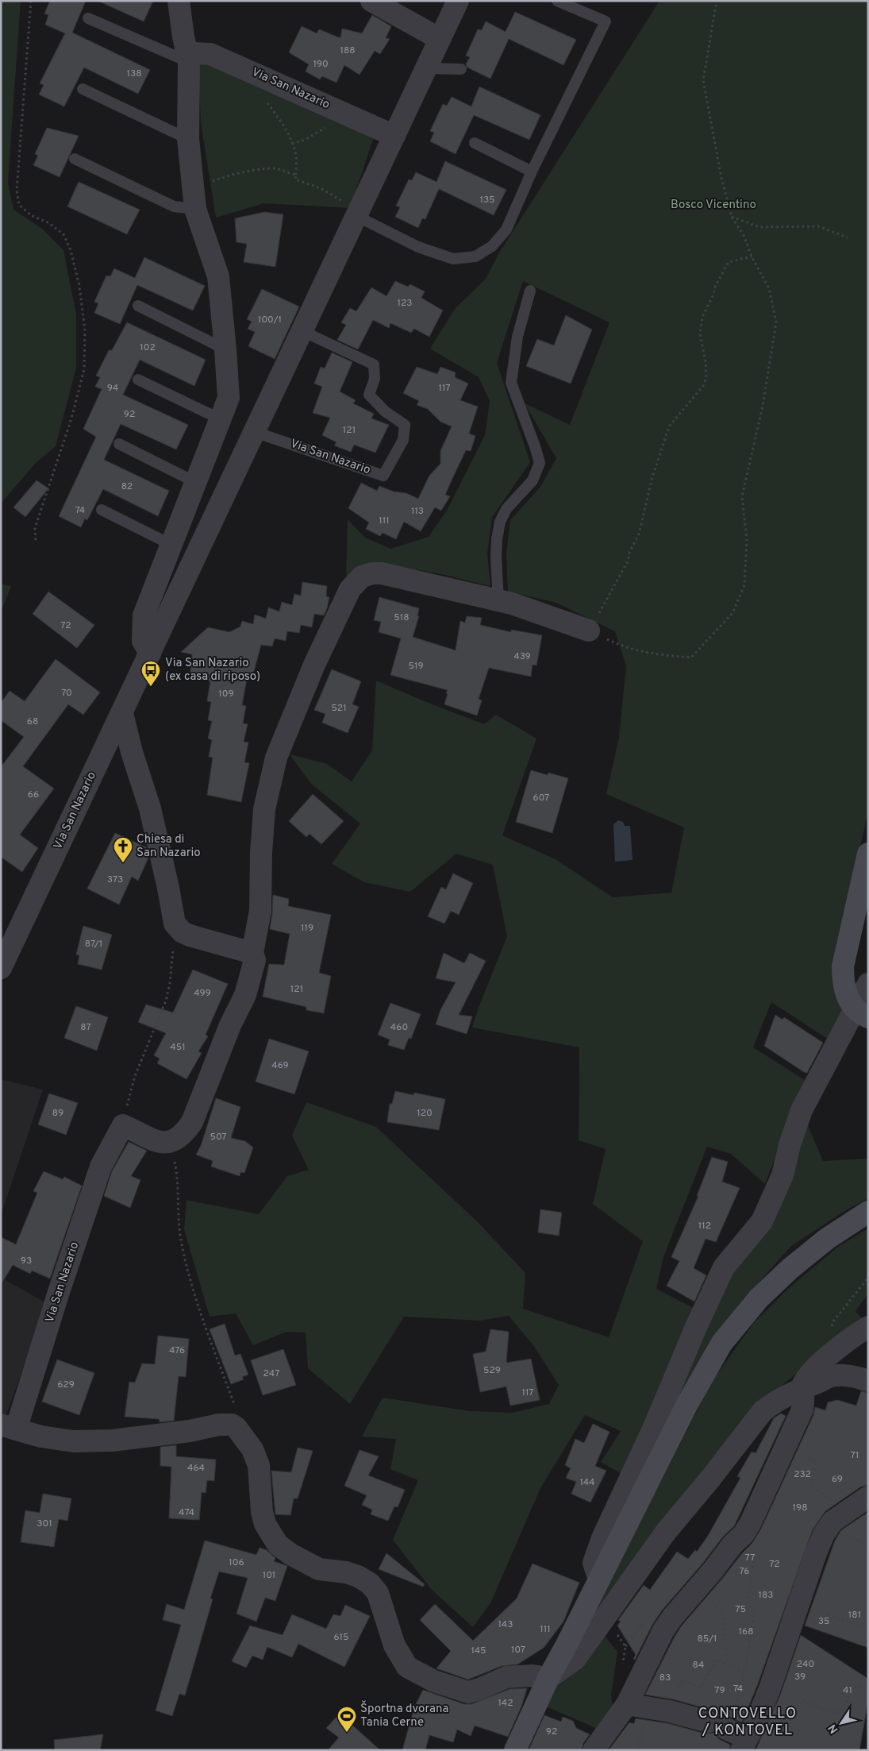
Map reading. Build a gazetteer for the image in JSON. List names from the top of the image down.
{
  "streets": {
    "street": ["Via San Nazario"]
  },
  "districts": ["CONTOVELLO / KONTOVEL"],
  "parks": ["Bosco Vicentino"],
  "places": {
    "bus stop": ["Via San Nazario (ex casa di riposo)"],
    "church": ["Chiesa di San Nazario"],
    "sports": ["Športna dvorana Tania Cerne"]
  },
  "house_numbers": [
    "188",
    "190",
    "138",
    "135",
    "123",
    "100/1",
    "102",
    "94",
    "117",
    "92",
    "121",
    "82",
    "74",
    "113",
    "111",
    "518",
    "72",
    "439",
    "519",
    "70",
    "109",
    "521",
    "68",
    "66",
    "607",
    "373",
    "119",
    "87/1",
    "121",
    "499",
    "87",
    "460",
    "451",
    "469",
    "89",
    "120",
    "507",
    "112",
    "93",
    "476",
    "529",
    "247",
    "629",
    "117",
    "71",
    "464",
    "232",
    "69",
    "144",
    "198",
    "474",
    "301",
    "77",
    "106",
    "72",
    "76",
    "101",
    "183",
    "75",
    "181",
    "35",
    "143",
    "111",
    "168",
    "615",
    "85/1",
    "107",
    "145",
    "240",
    "84",
    "39",
    "83",
    "74",
    "79",
    "41",
    "142",
    "92"
  ],
  "north": "bottom left"
}
